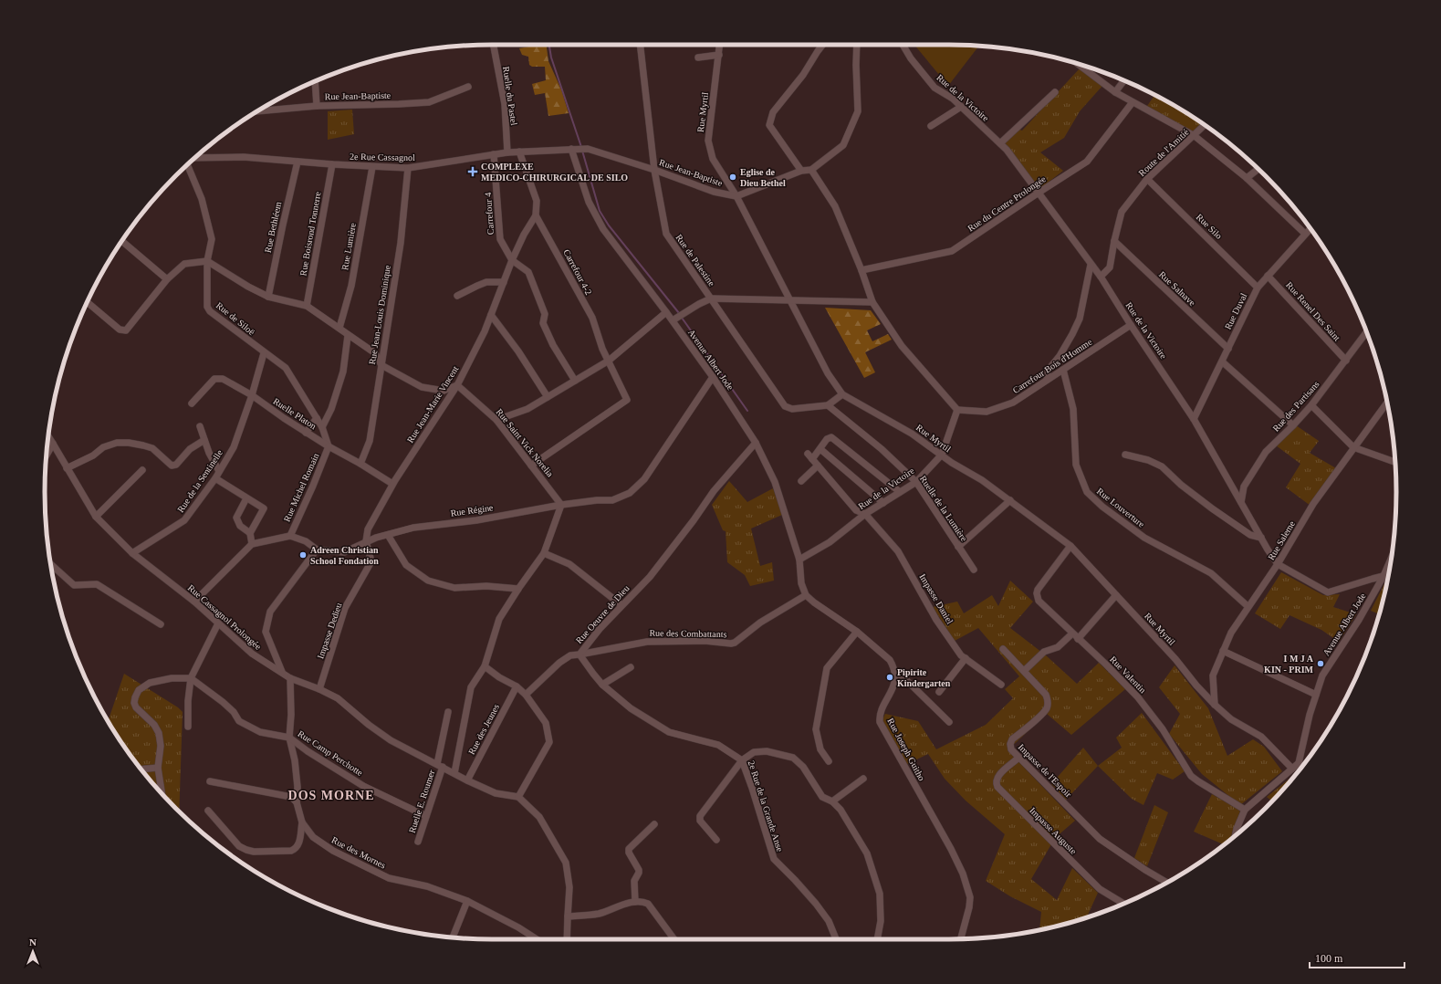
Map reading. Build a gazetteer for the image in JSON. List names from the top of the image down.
{
  "streets": {
    "street": [
      "Rue Jean-Baptiste",
      "Ruelle du Pastel",
      "Rue de la Victoire",
      "Rue Myrtil",
      "Route de l'Amitié",
      "2e Rue Cassagnol",
      "Rue du Centre Prolongée",
      "Carrefour 4",
      "Rue Silo",
      "Rue Bethléem",
      "Rue Boisrond Tonnerre",
      "Rue Lumière",
      "Rue de Palestine",
      "Carrefour 4-2",
      "Rue Salnave",
      "Rue Duval",
      "Rue Renel Des Saint",
      "Rue Jean-Louis Dominique",
      "Rue de Siloë",
      "Avenue Albert Jode",
      "Carrefour Bois d'Homme",
      "Rue Jean-Marie Vincent",
      "Rue des Partisans",
      "Ruelle Platon",
      "Rue Saint Vick Norelia",
      "Rue de la Sentinelle",
      "Rue Michel Romain",
      "Rue Louverture",
      "Ruelle de la Lumière",
      "Rue Régine",
      "Rue Saleme",
      "Impasse Daniel",
      "Rue Oeuvre de Dieu",
      "Rue Cassagnol Prolongée",
      "Impasse Dedieu",
      "Rue des Combattants",
      "Rue Valentin",
      "Rue des Jeunes",
      "Rue Joseph Guitho",
      "Rue Camp Perchotte",
      "Impasse de l'Espoir",
      "Ruelle E. Roumer",
      "2e Rue de la Grande Anse",
      "Impasse Auguste",
      "Rue des Mornes"
    ]
  },
  "crossings": [
    ["Rue Jean-Baptiste", "Rue Myrtil"],
    ["Rue Jean-Baptiste", "2e Rue Cassagnol"],
    ["Rue Jean-Baptiste", "Rue de Palestine"],
    ["Rue Jean-Baptiste", "Avenue Albert Jode"],
    ["Ruelle du Pastel", "2e Rue Cassagnol"],
    ["Rue de la Victoire", "Rue Myrtil"],
    ["Rue de la Victoire", "Route de l'Amitié"],
    ["Rue de la Victoire", "Rue du Centre Prolongée"],
    ["Rue de la Victoire", "Rue Duval"],
    ["Rue de la Victoire", "Avenue Albert Jode"],
    ["Rue de la Victoire", "Carrefour Bois d'Homme"],
    ["Rue de la Victoire", "Rue des Partisans"],
    ["Rue de la Victoire", "Ruelle de la Lumière"],
    ["Rue de la Victoire", "Rue Saleme"],
    ["Rue de la Victoire", "Impasse Daniel"],
    ["Rue Myrtil", "Rue de Palestine"],
    ["Rue Myrtil", "Rue Saleme"],
    ["Rue Myrtil", "Rue Valentin"],
    ["Route de l'Amitié", "Rue Silo"],
    ["Route de l'Amitié", "Rue Salnave"],
    ["2e Rue Cassagnol", "Carrefour 4"],
    ["2e Rue Cassagnol", "Rue Bethléem"],
    ["2e Rue Cassagnol", "Rue Boisrond Tonnerre"],
    ["2e Rue Cassagnol", "Rue Lumière"],
    ["2e Rue Cassagnol", "Carrefour 4-2"],
    ["2e Rue Cassagnol", "Rue Jean-Louis Dominique"],
    ["2e Rue Cassagnol", "Avenue Albert Jode"],
    ["Carrefour 4", "Rue Jean-Marie Vincent"],
    ["Rue Silo", "Rue Duval"],
    ["Rue de Palestine", "Ruelle de la Lumière"],
    ["Carrefour 4-2", "Rue Jean-Marie Vincent"],
    ["Carrefour 4-2", "Rue Saint Vick Norelia"],
    ["Rue Salnave", "Rue Duval"],
    ["Rue Duval", "Rue Renel Des Saint"],
    ["Rue Renel Des Saint", "Rue des Partisans"],
    ["Rue Jean-Louis Dominique", "Ruelle Platon"],
    ["Rue de Siloë", "Ruelle Platon"],
    ["Rue de Siloë", "Rue de la Sentinelle"],
    ["Rue de Siloë", "Rue Michel Romain"],
    ["Avenue Albert Jode", "Rue Régine"],
    ["Avenue Albert Jode", "Rue Oeuvre de Dieu"],
    ["Avenue Albert Jode", "Rue des Combattants"],
    ["Carrefour Bois d'Homme", "Rue Louverture"],
    ["Rue Jean-Marie Vincent", "Ruelle Platon"],
    ["Rue Jean-Marie Vincent", "Rue Saint Vick Norelia"],
    ["Rue Jean-Marie Vincent", "Rue Régine"],
    ["Rue Jean-Marie Vincent", "Impasse Dedieu"],
    ["Ruelle Platon", "Rue de la Sentinelle"],
    ["Ruelle Platon", "Rue Michel Romain"],
    ["Rue Saint Vick Norelia", "Rue Régine"],
    ["Rue de la Sentinelle", "Rue Cassagnol Prolongée"],
    ["Rue Michel Romain", "Rue Régine"],
    ["Rue Louverture", "Rue Saleme"],
    ["Rue Régine", "Impasse Dedieu"],
    ["Rue Oeuvre de Dieu", "Rue des Combattants"],
    ["Rue Oeuvre de Dieu", "2e Rue de la Grande Anse"],
    ["Rue Cassagnol Prolongée", "Impasse Dedieu"],
    ["Rue Cassagnol Prolongée", "Rue des Jeunes"],
    ["Rue Cassagnol Prolongée", "Ruelle E. Roumer"],
    ["Rue Cassagnol Prolongée", "Rue des Mornes"],
    ["Rue des Combattants", "2e Rue de la Grande Anse"],
    ["Rue Camp Perchotte", "Ruelle E. Roumer"],
    ["Rue Camp Perchotte", "Rue des Mornes"],
    ["Impasse de l'Espoir", "Impasse Auguste"]
  ],
  "districts": ["DOS MORNE"],
  "places": {
    "health": ["COMPLEXE MEDICO-CHIRURGICAL DE SILO"],
    "other": [
      "Eglise de Dieu Bethel",
      "Adreen Christian School Fondation",
      "I M J A KIN - PRIM",
      "Pipirite Kindergarten"
    ]
  },
  "scale_bar": "100 m",
  "north": "top"
}
